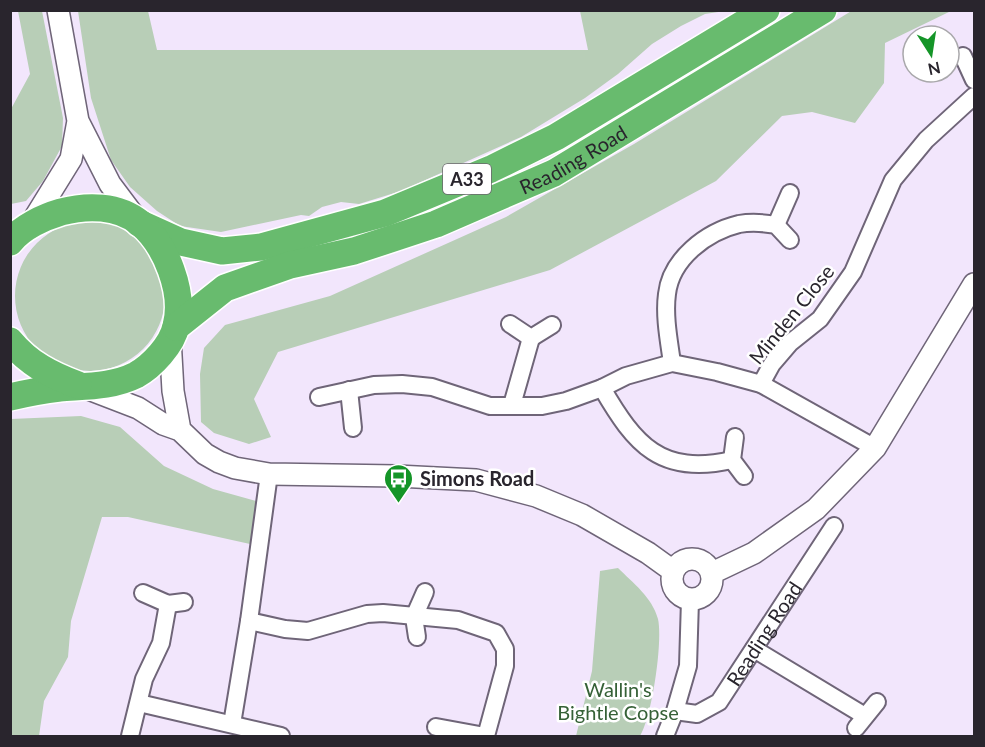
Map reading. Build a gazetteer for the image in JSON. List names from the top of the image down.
{
  "streets": {
    "highway": ["Reading Road", "A33"],
    "street": ["Minden Close"]
  },
  "crossings": [
    ["Reading Road", "A33"]
  ],
  "parks": ["Wallin's Bightle Copse"],
  "places": {
    "bus stop": ["Simons Road"]
  },
  "north": "bottom"
}
